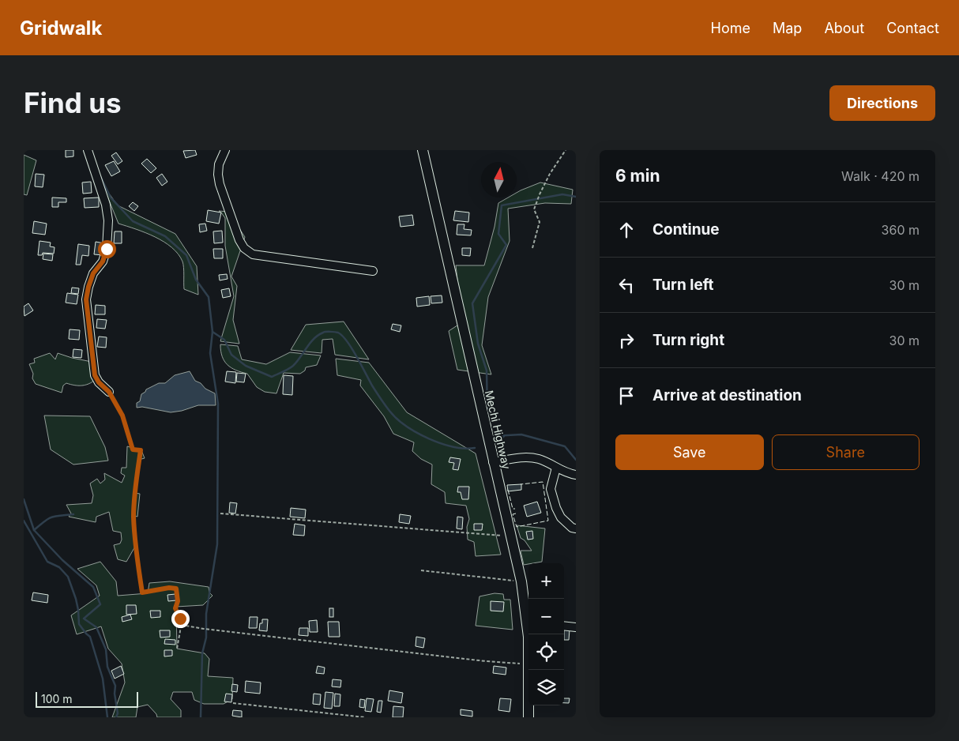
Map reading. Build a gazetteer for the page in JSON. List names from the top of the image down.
{
  "streets": {
    "main road": ["Mechi Highway"]
  },
  "scale_bar": "100 m",
  "north": "top",
  "page": {
    "header": "Gridwalk",
    "nav": [
      "Home",
      "Map",
      "About",
      "Contact"
    ],
    "buttons": [
      "Directions",
      ["Save", "Share"]
    ],
    "title": "Find us",
    "heading": ["6 min", "Walk · 420 m"],
    "list": [
      ["Continue", "360 m"],
      ["Turn left", "30 m"],
      ["Turn right", "30 m"],
      "Arrive at destination"
    ],
    "map_buttons": ["+", "−"],
    "scale": "100 m"
  }
}
